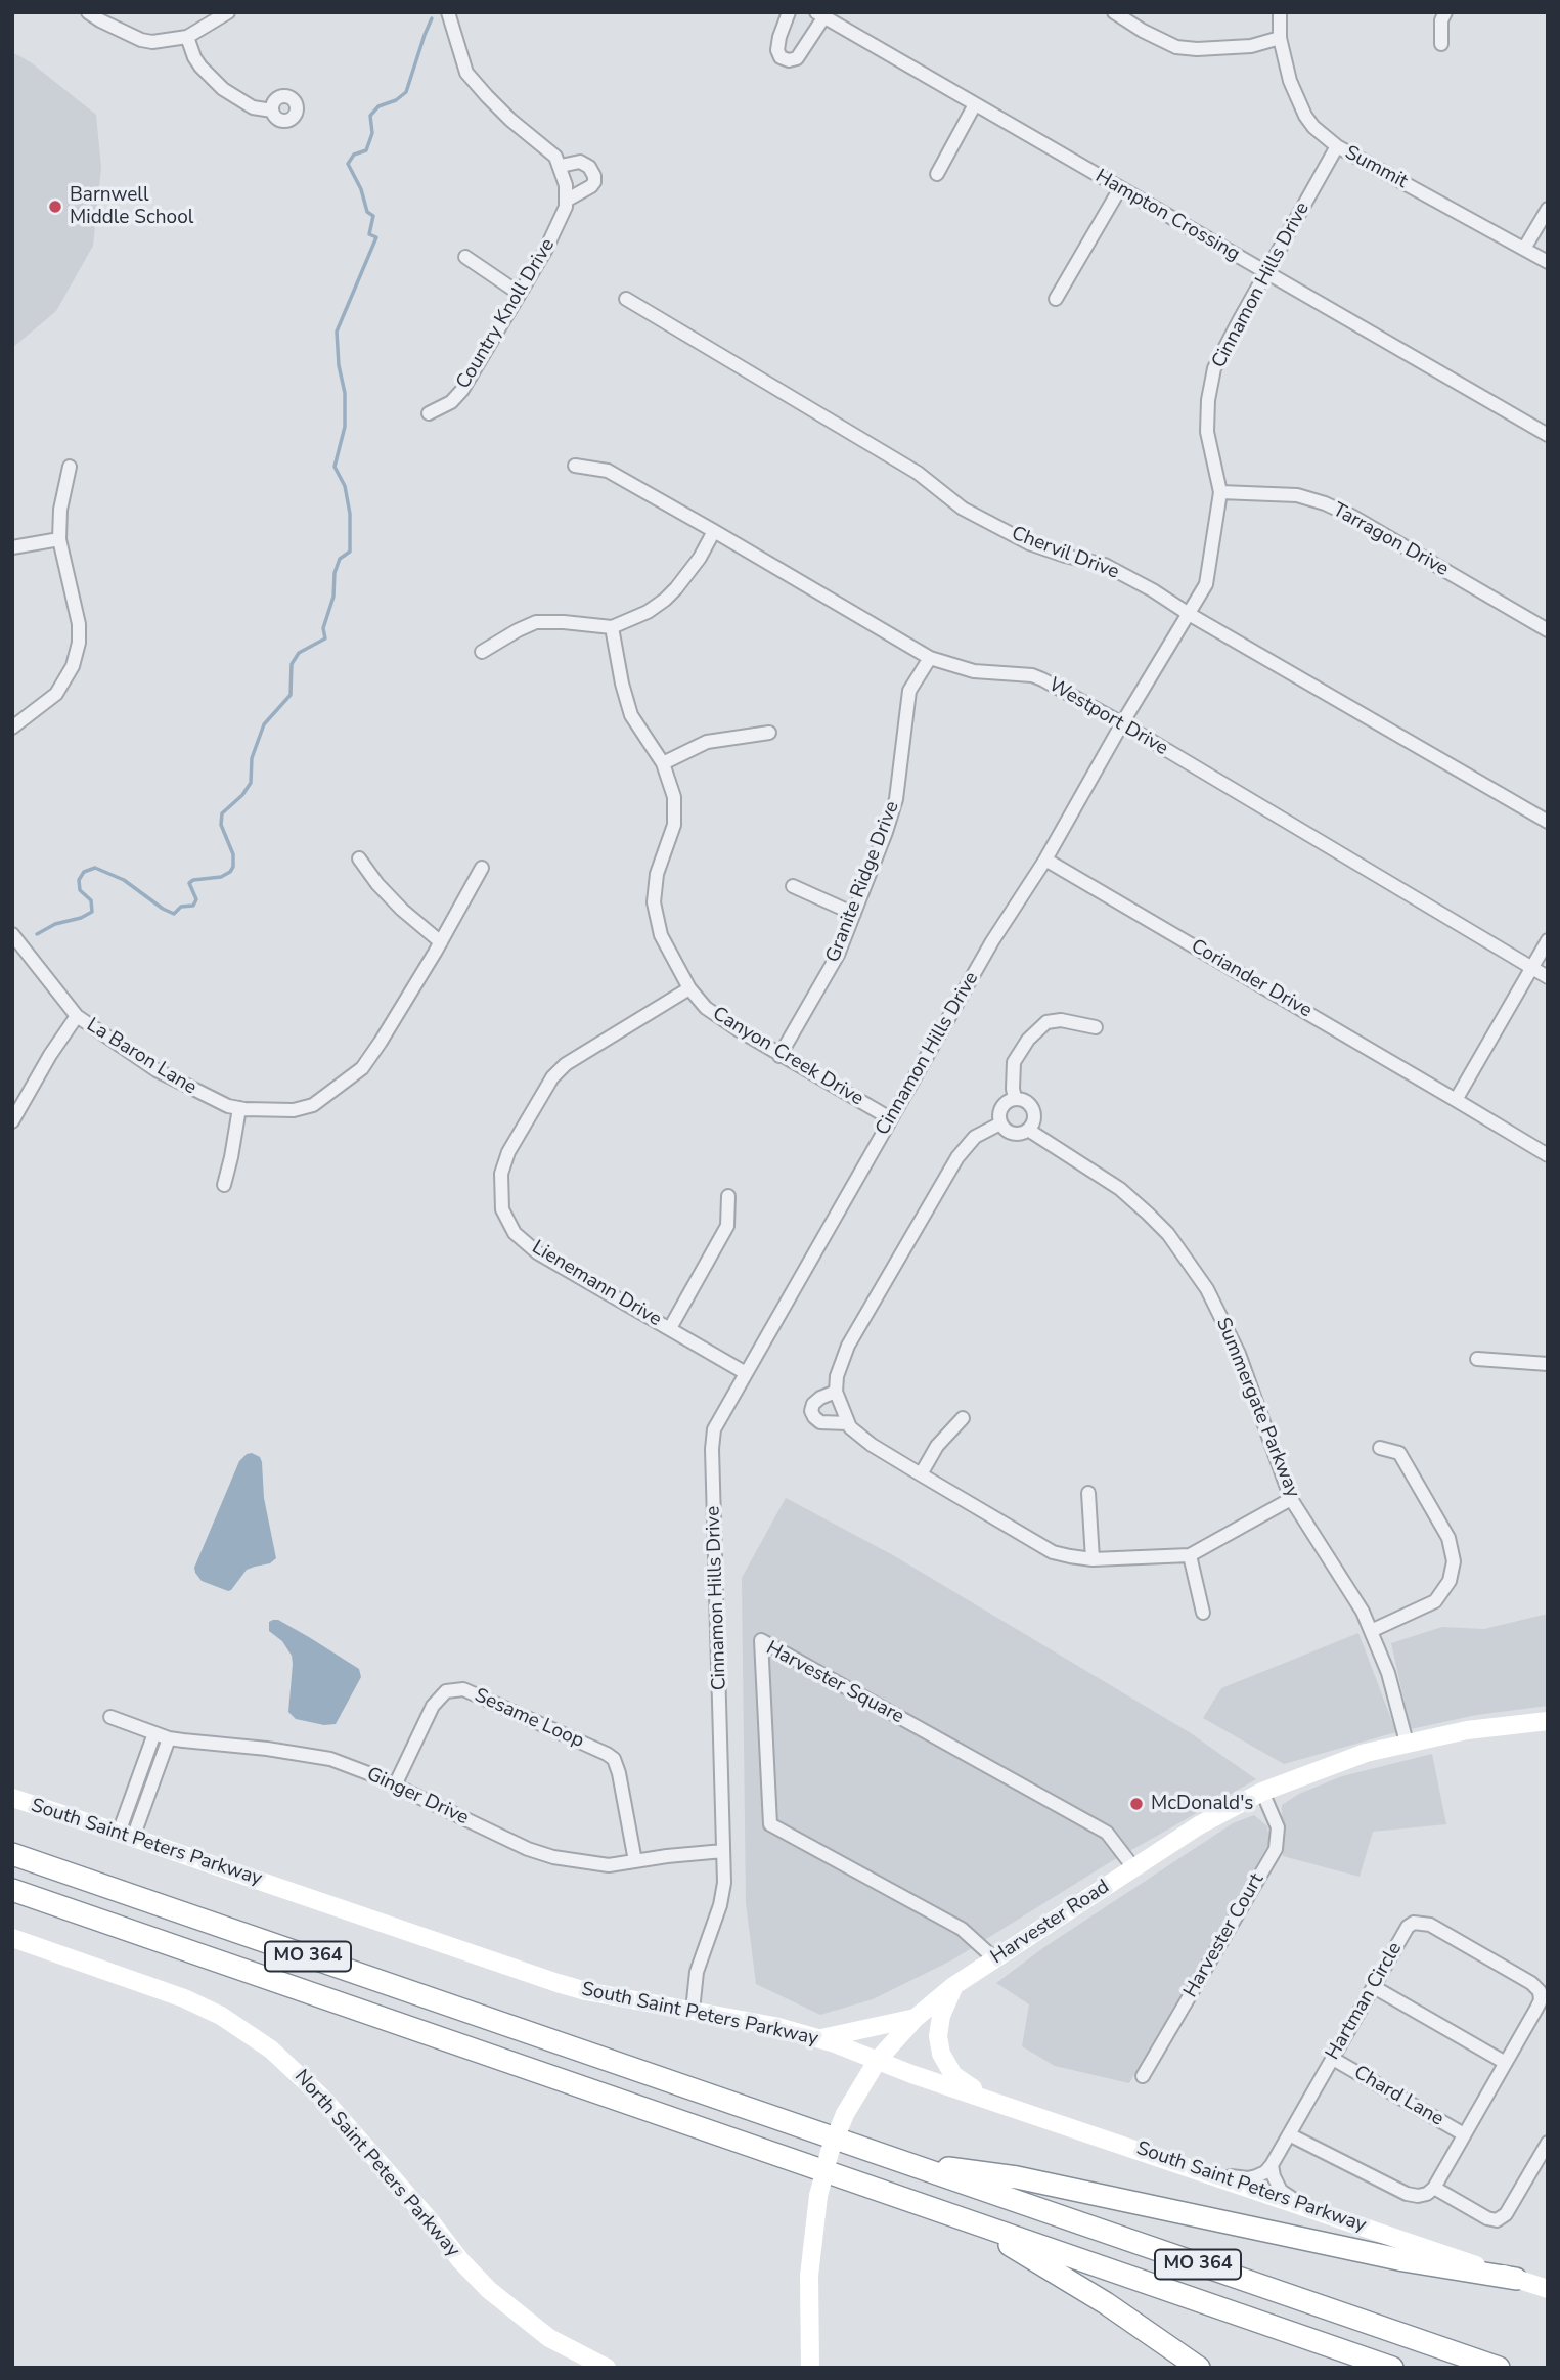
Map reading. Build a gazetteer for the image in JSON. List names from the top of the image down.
{
  "streets": {
    "highway": ["MO 364"],
    "main road": ["South Saint Peters Parkway", "Harvester Road", "North Saint Peters Parkway"],
    "street": [
      "Summit",
      "Hampton Crossing",
      "Cinnamon Hills Drive",
      "Country Knoll Drive",
      "Tarragon Drive",
      "Chervil Drive",
      "Westport Drive",
      "Granite Ridge Drive",
      "Coriander Drive",
      "La Baron Lane",
      "Canyon Creek Drive",
      "Lienemann Drive",
      "Summergate Parkway",
      "Harvester Square",
      "Sesame Loop",
      "Ginger Drive",
      "Harvester Court",
      "Hartman Circle",
      "Chard Lane"
    ]
  },
  "crossings": [
    ["Summit", "Cinnamon Hills Drive"],
    ["Hampton Crossing", "Cinnamon Hills Drive"],
    ["Cinnamon Hills Drive", "Tarragon Drive"],
    ["Cinnamon Hills Drive", "Chervil Drive"],
    ["Cinnamon Hills Drive", "Westport Drive"],
    ["Cinnamon Hills Drive", "Coriander Drive"],
    ["Cinnamon Hills Drive", "Canyon Creek Drive"],
    ["Cinnamon Hills Drive", "Lienemann Drive"],
    ["Cinnamon Hills Drive", "Ginger Drive"],
    ["Cinnamon Hills Drive", "South Saint Peters Parkway"],
    ["Westport Drive", "Granite Ridge Drive"],
    ["Granite Ridge Drive", "Canyon Creek Drive"],
    ["Canyon Creek Drive", "Lienemann Drive"],
    ["Summergate Parkway", "Harvester Road"],
    ["Harvester Square", "Harvester Road"],
    ["Sesame Loop", "Ginger Drive"],
    ["South Saint Peters Parkway", "Harvester Road"],
    ["Harvester Road", "Harvester Court"],
    ["Hartman Circle", "Chard Lane"]
  ],
  "places": ["Barnwell Middle School", "McDonald's"]
}
